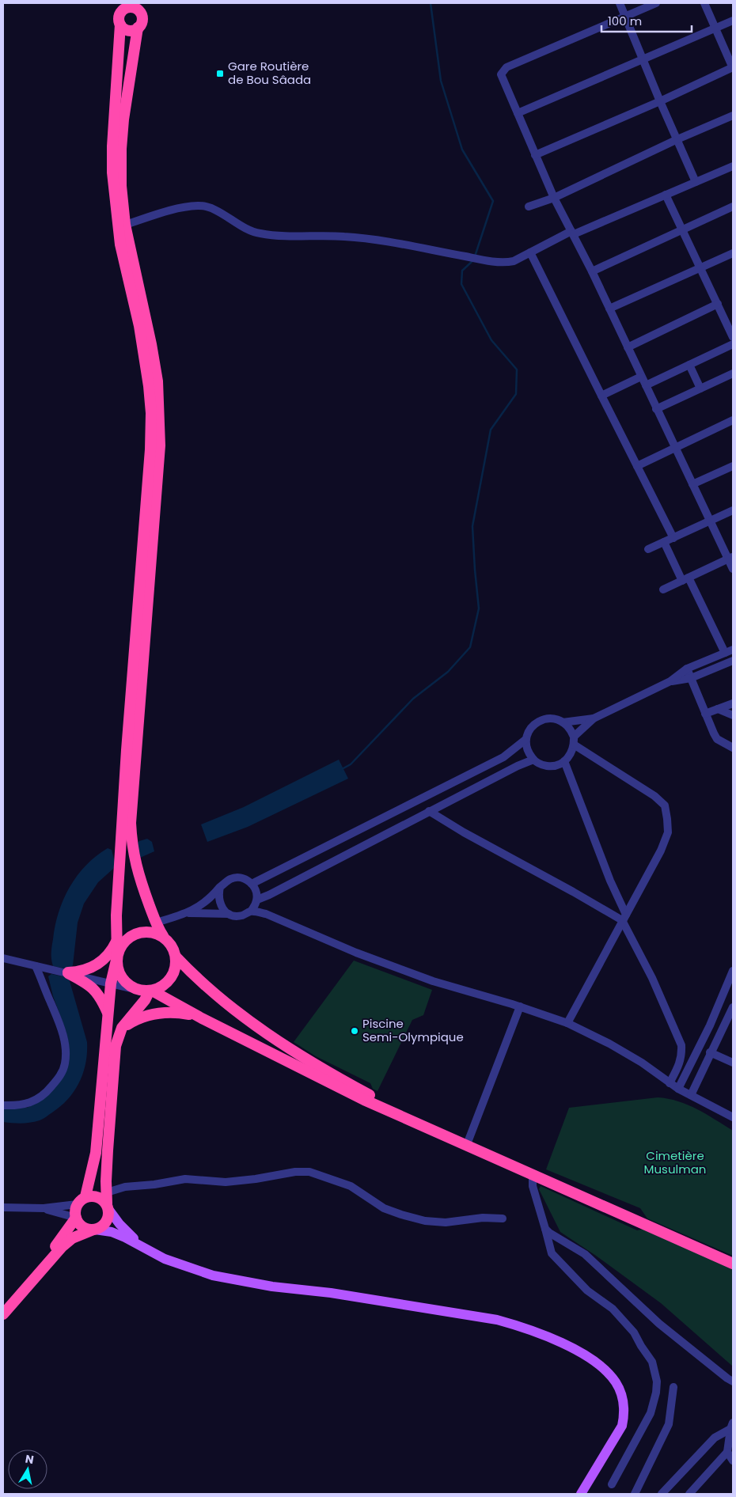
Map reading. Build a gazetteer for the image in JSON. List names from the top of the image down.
{
  "parks": ["Cimetière Musulman"],
  "places": {
    "transit": ["Gare Routière de Bou Sâada"],
    "other": ["Piscine Semi-Olympique"]
  },
  "scale_bar": "100 m",
  "north": "top"
}
